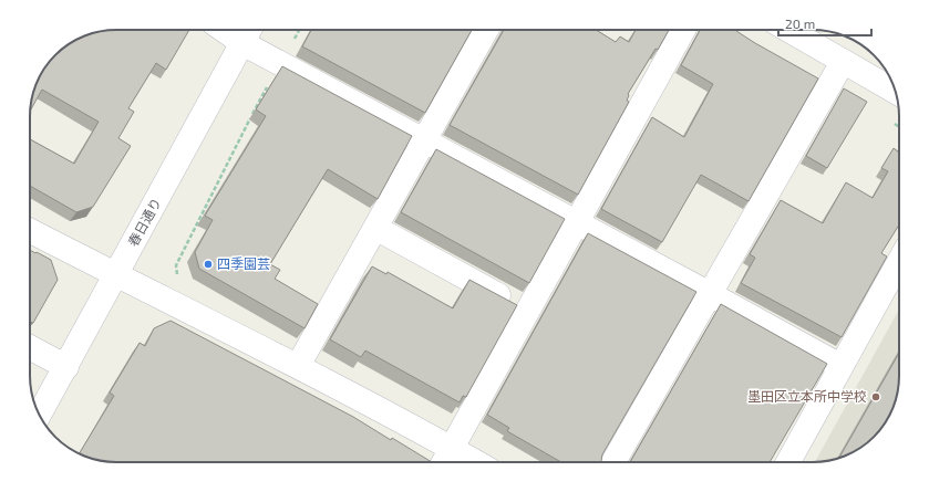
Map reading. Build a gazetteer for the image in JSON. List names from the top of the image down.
{
  "streets": {
    "street": ["春日通り"]
  },
  "places": ["四季園芸", "墨田区立本所中学校"],
  "scale_bar": "20 m"
}
